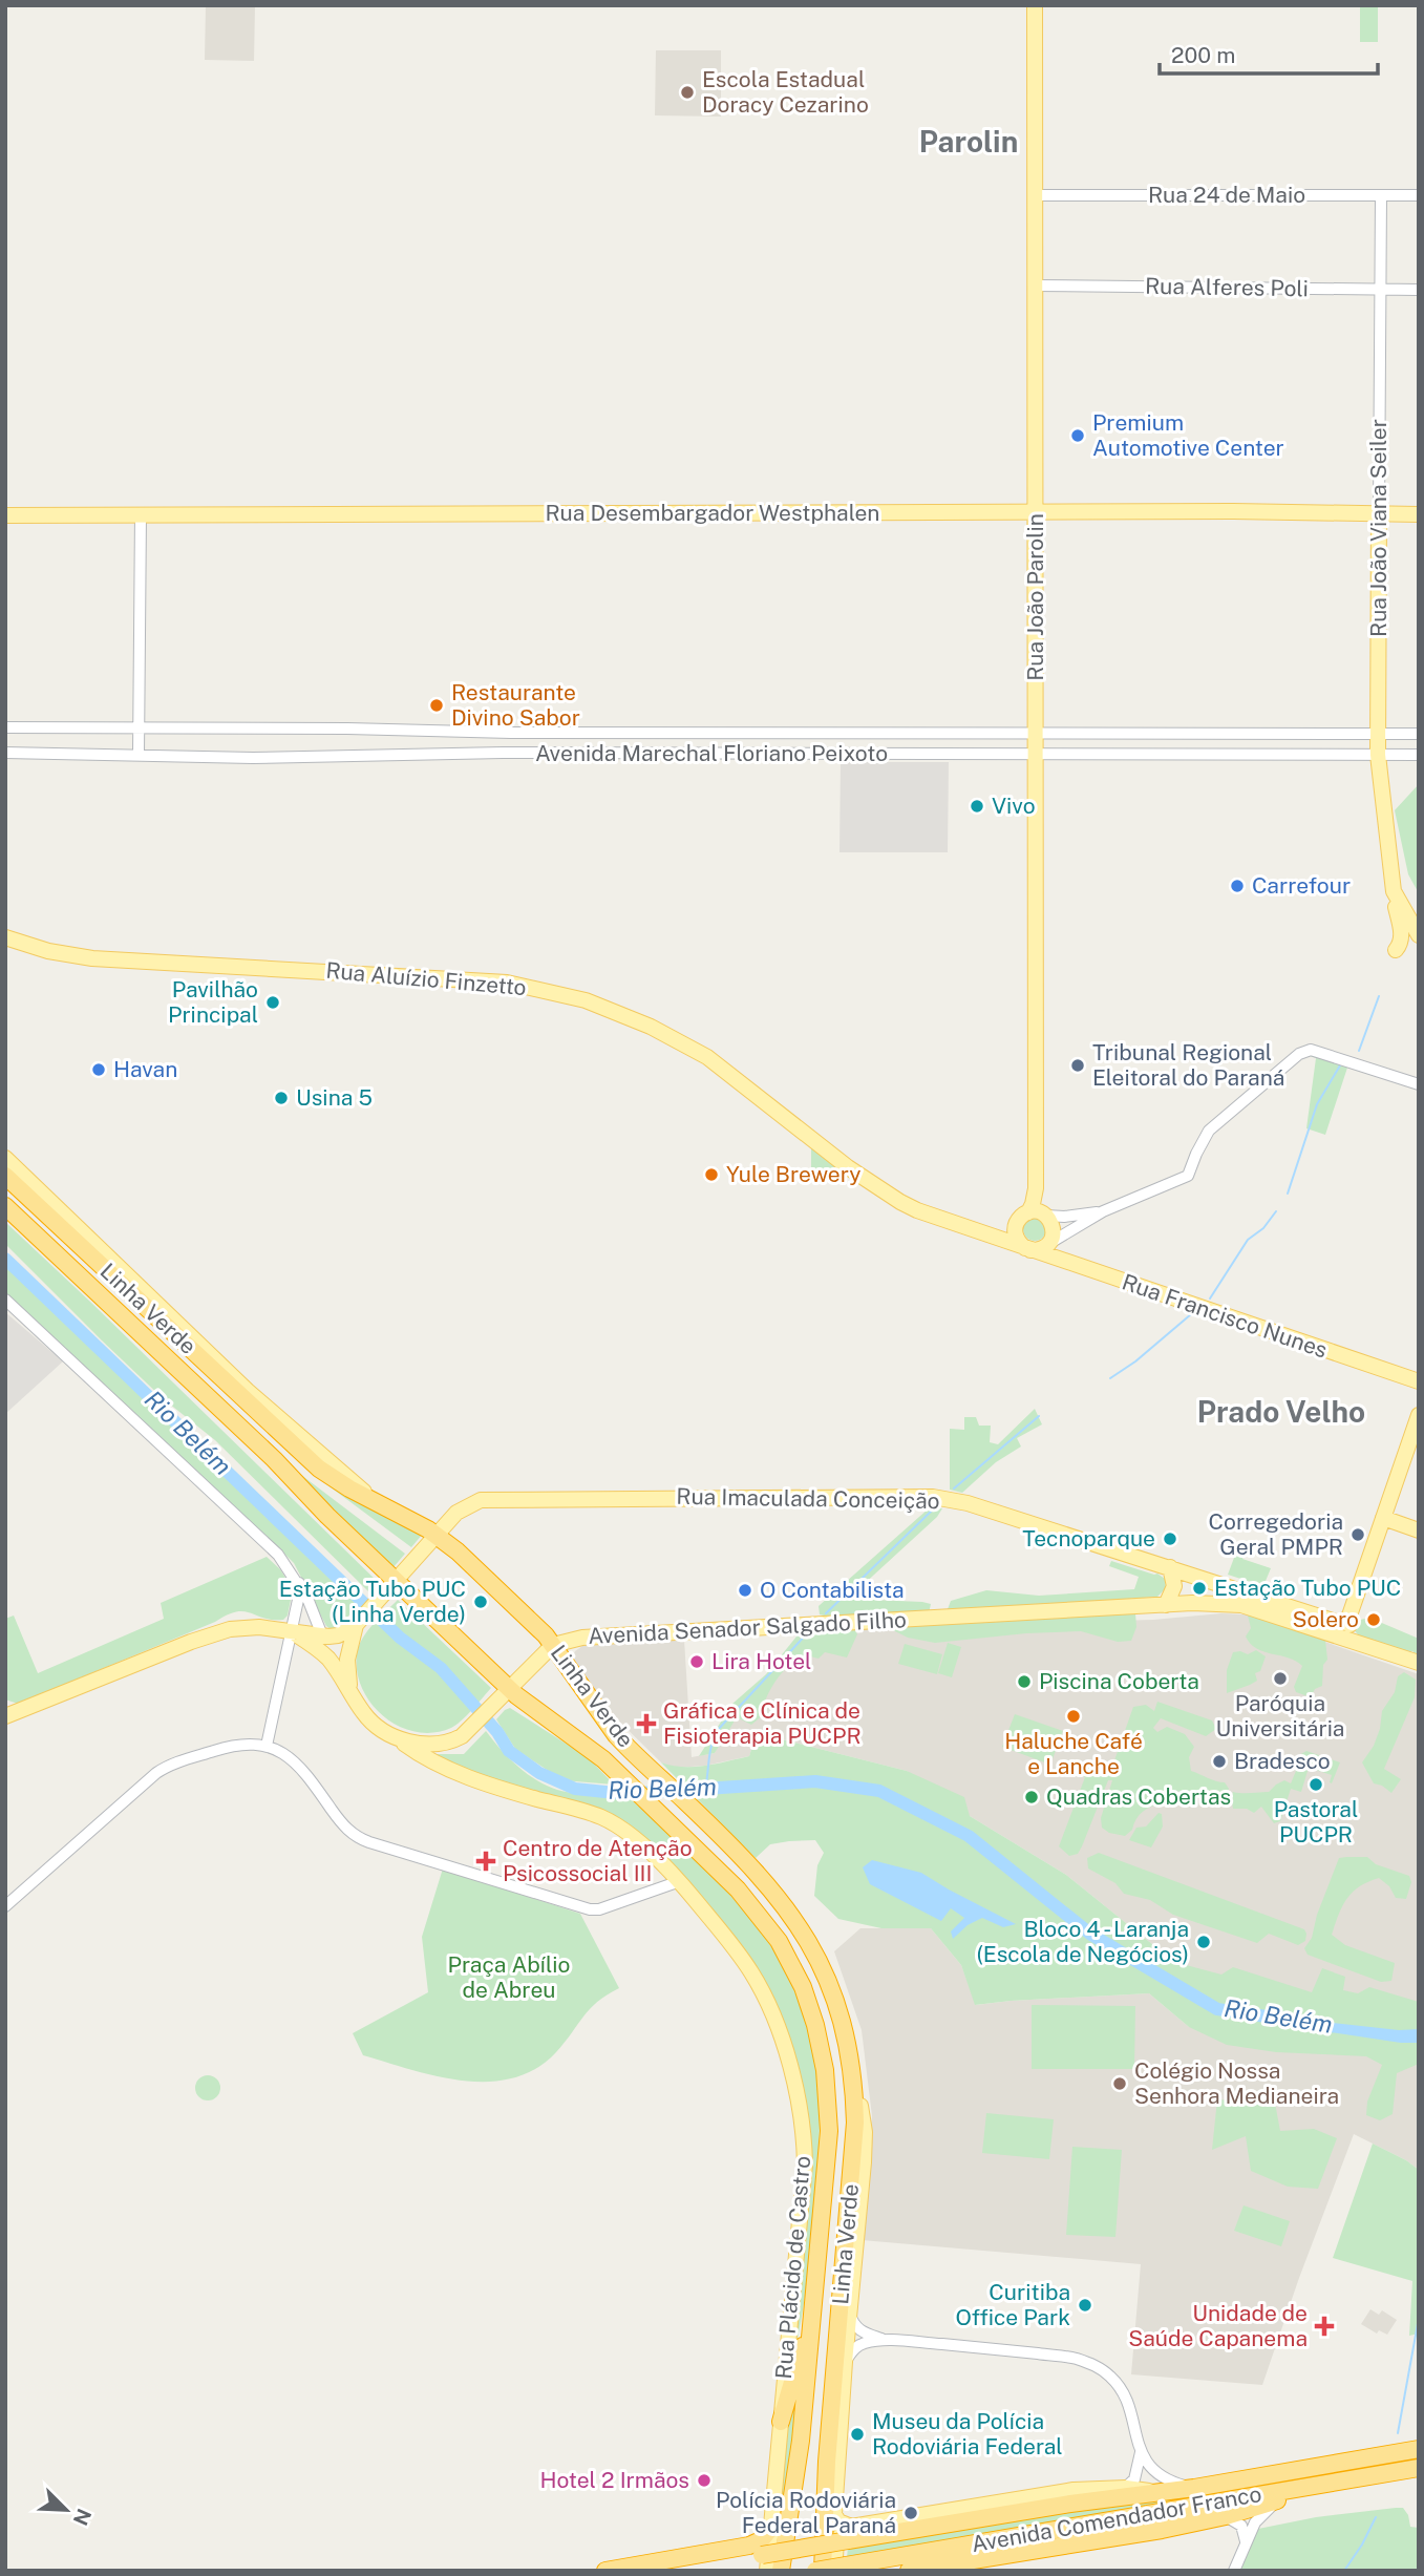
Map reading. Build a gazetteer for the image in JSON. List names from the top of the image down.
{
  "streets": {
    "highway": ["Linha Verde", "Avenida Comendador Franco"],
    "main road": [
      "Rua Desembargador Westphalen",
      "Rua João Viana Seiler",
      "Rua João Parolin",
      "Rua Aluízio Finzetto",
      "Rua Francisco Nunes",
      "Rua Imaculada Conceição",
      "Avenida Senador Salgado Filho",
      "Rua Plácido de Castro"
    ],
    "street": ["Rua 24 de Maio", "Rua Alferes Poli", "Avenida Marechal Floriano Peixoto"]
  },
  "crossings": [
    ["Rua 24 de Maio", "Rua João Viana Seiler"],
    ["Rua 24 de Maio", "Rua João Parolin"],
    ["Rua Alferes Poli", "Rua João Viana Seiler"],
    ["Rua Alferes Poli", "Rua João Parolin"],
    ["Rua Desembargador Westphalen", "Rua João Viana Seiler"],
    ["Rua Desembargador Westphalen", "Rua João Parolin"],
    ["Rua João Viana Seiler", "Avenida Marechal Floriano Peixoto"],
    ["Rua João Parolin", "Avenida Marechal Floriano Peixoto"],
    ["Rua João Parolin", "Rua Francisco Nunes"],
    ["Rua Aluízio Finzetto", "Rua Francisco Nunes"],
    ["Linha Verde", "Rua Imaculada Conceição"],
    ["Linha Verde", "Avenida Senador Salgado Filho"],
    ["Rua Plácido de Castro", "Avenida Comendador Franco"]
  ],
  "districts": ["Parolin", "Prado Velho"],
  "water": ["Rio Belém"],
  "parks": ["Praça Abílio de Abreu"],
  "places": {
    "other": [
      "Escola Estadual Doracy Cezarino",
      "Premium Automotive Center",
      "Restaurante Divino Sabor",
      "Vivo",
      "Carrefour",
      "Pavilhão Principal",
      "Tribunal Regional Eleitoral do Paraná",
      "Havan",
      "Usina 5",
      "Yule Brewery",
      "Corregedoria Geral PMPR",
      "Tecnoparque",
      "Estação Tubo PUC",
      "O Contabilista",
      "Estação Tubo PUC (Linha Verde)",
      "Solero",
      "Lira Hotel",
      "Paróquia Universitária",
      "Piscina Coberta",
      "Haluche Café e Lanche",
      "Bradesco",
      "Pastoral PUCPR",
      "Quadras Cobertas",
      "Bloco 4 - Laranja (Escola de Negócios)",
      "Colégio Nossa Senhora Medianeira",
      "Curitiba Office Park",
      "Museu da Polícia Rodoviária Federal",
      "Hotel 2 Irmãos",
      "Polícia Rodoviária Federal Paraná"
    ],
    "health": ["Gráfica e Clínica de Fisioterapia PUCPR", "Centro de Atenção Psicossocial III", "Unidade de Saúde Capanema"]
  },
  "scale_bar": "200 m",
  "north": "bottom right"
}
